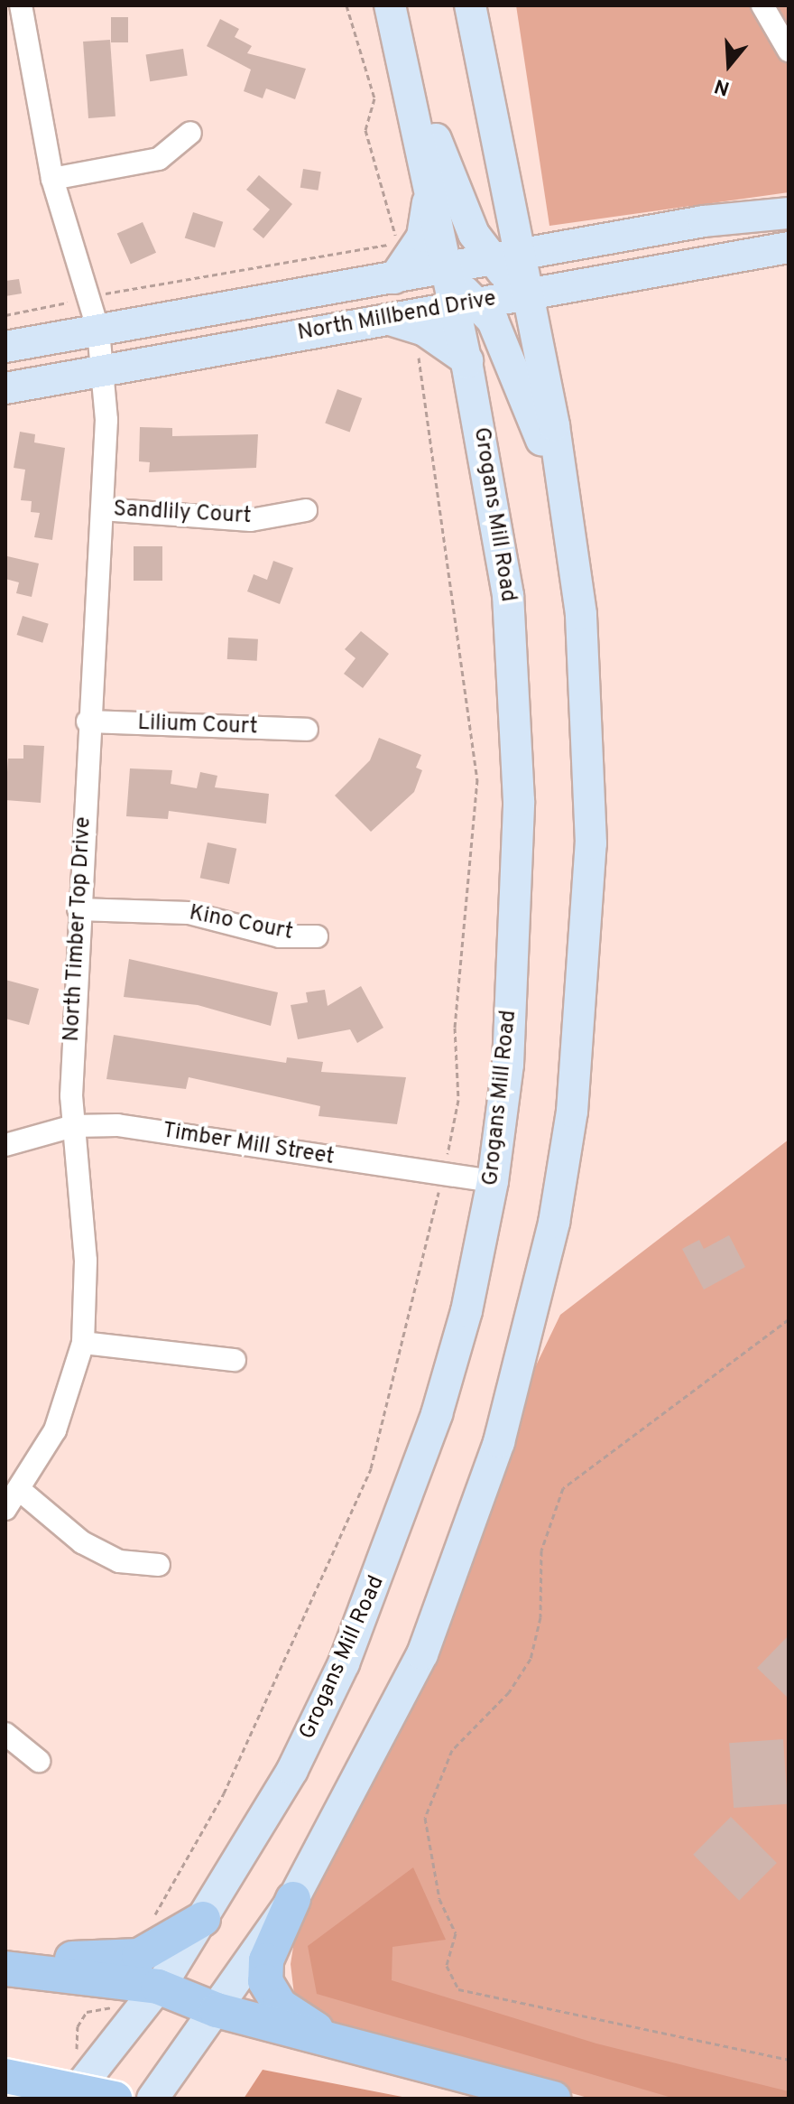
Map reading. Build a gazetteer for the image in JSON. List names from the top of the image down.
{
  "streets": {
    "main road": ["North Millbend Drive", "Grogans Mill Road"],
    "street": [
      "Sandlily Court",
      "Lilium Court",
      "Kino Court",
      "North Timber Top Drive",
      "Timber Mill Street"
    ]
  },
  "crossings": [
    ["North Millbend Drive", "North Timber Top Drive"],
    ["Sandlily Court", "North Timber Top Drive"],
    ["Grogans Mill Road", "Timber Mill Street"],
    ["Lilium Court", "North Timber Top Drive"],
    ["Kino Court", "North Timber Top Drive"],
    ["North Timber Top Drive", "Timber Mill Street"]
  ],
  "north": "bottom"
}
